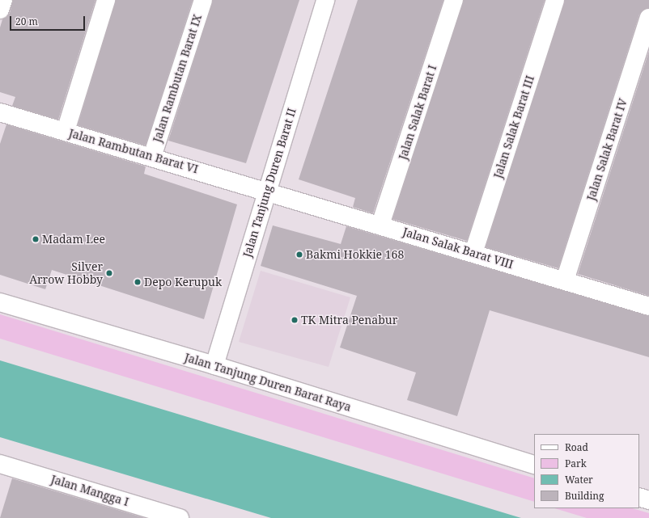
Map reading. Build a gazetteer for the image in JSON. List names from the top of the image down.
{
  "streets": {
    "street": [
      "Jalan Rambutan Barat IX",
      "Jalan Salak Barat I",
      "Jalan Salak Barat III",
      "Jalan Salak Barat IV",
      "Jalan Rambutan Barat VI",
      "Jalan Tanjung Duren Barat II",
      "Jalan Salak Barat VIII",
      "Jalan Tanjung Duren Barat Raya",
      "Jalan Mangga I"
    ]
  },
  "crossings": [
    ["Jalan Rambutan Barat IX", "Jalan Rambutan Barat VI"],
    ["Jalan Salak Barat I", "Jalan Salak Barat VIII"],
    ["Jalan Salak Barat III", "Jalan Salak Barat VIII"],
    ["Jalan Salak Barat IV", "Jalan Salak Barat VIII"],
    ["Jalan Rambutan Barat VI", "Jalan Tanjung Duren Barat II"],
    ["Jalan Rambutan Barat VI", "Jalan Salak Barat VIII"],
    ["Jalan Tanjung Duren Barat II", "Jalan Salak Barat VIII"],
    ["Jalan Tanjung Duren Barat II", "Jalan Tanjung Duren Barat Raya"]
  ],
  "places": [
    "Madam Lee",
    "Bakmi Hokkie 168",
    "Silver Arrow Hobby",
    "Depo Kerupuk",
    "TK Mitra Penabur"
  ],
  "legend": [
    "Road",
    "Park",
    "Water",
    "Building"
  ],
  "scale_bar": "20 m"
}
